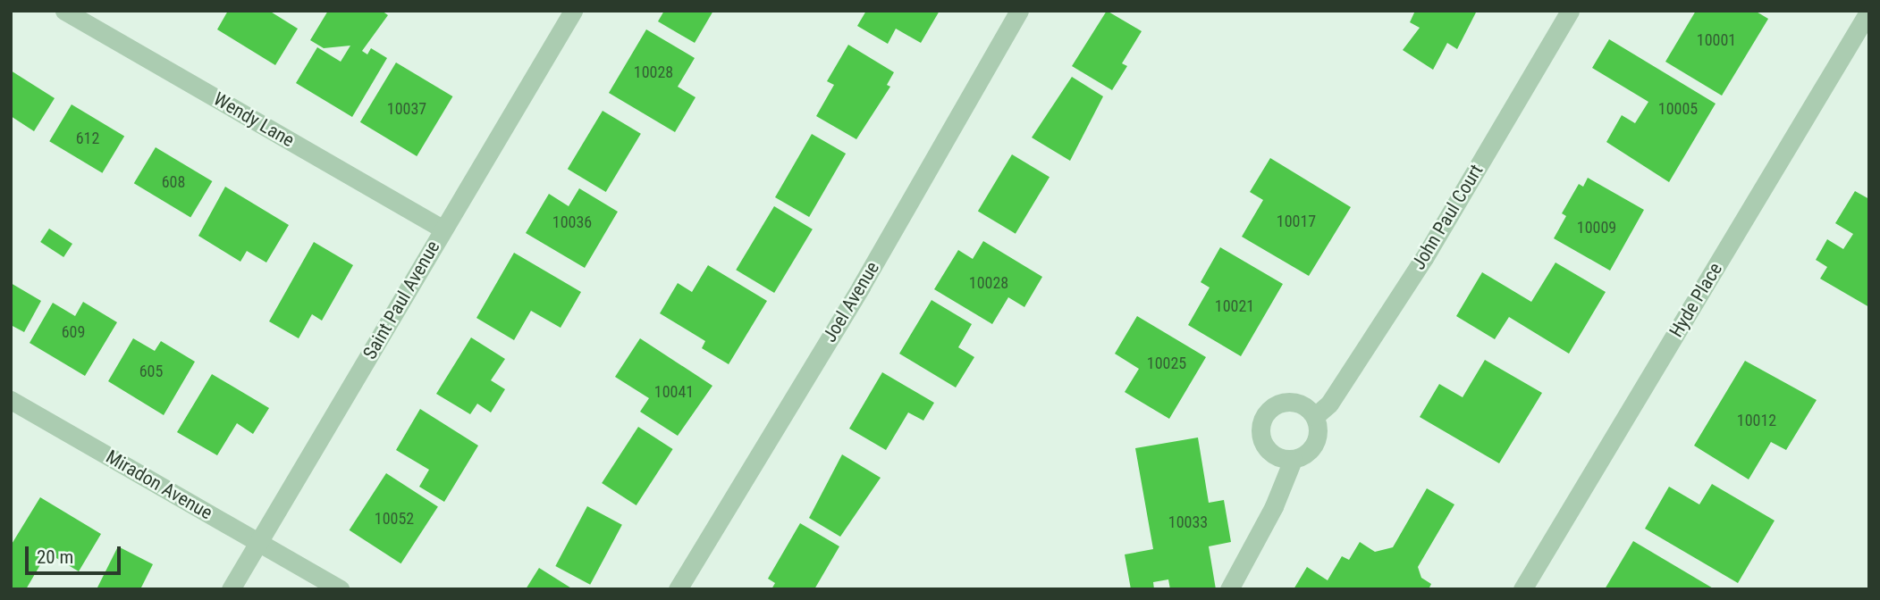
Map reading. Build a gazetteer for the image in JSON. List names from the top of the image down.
{
  "streets": {
    "street": [
      "Wendy Lane",
      "John Paul Court",
      "Saint Paul Avenue",
      "Hyde Place",
      "Joel Avenue",
      "Miradon Avenue"
    ]
  },
  "crossings": [
    ["Wendy Lane", "Saint Paul Avenue"],
    ["Saint Paul Avenue", "Miradon Avenue"]
  ],
  "house_numbers": [
    "10001",
    "10028",
    "10037",
    "10005",
    "612",
    "608",
    "10017",
    "10036",
    "10009",
    "10028",
    "10021",
    "609",
    "10025",
    "605",
    "10041",
    "10012",
    "10052",
    "10033"
  ],
  "scale_bar": "20 m"
}
